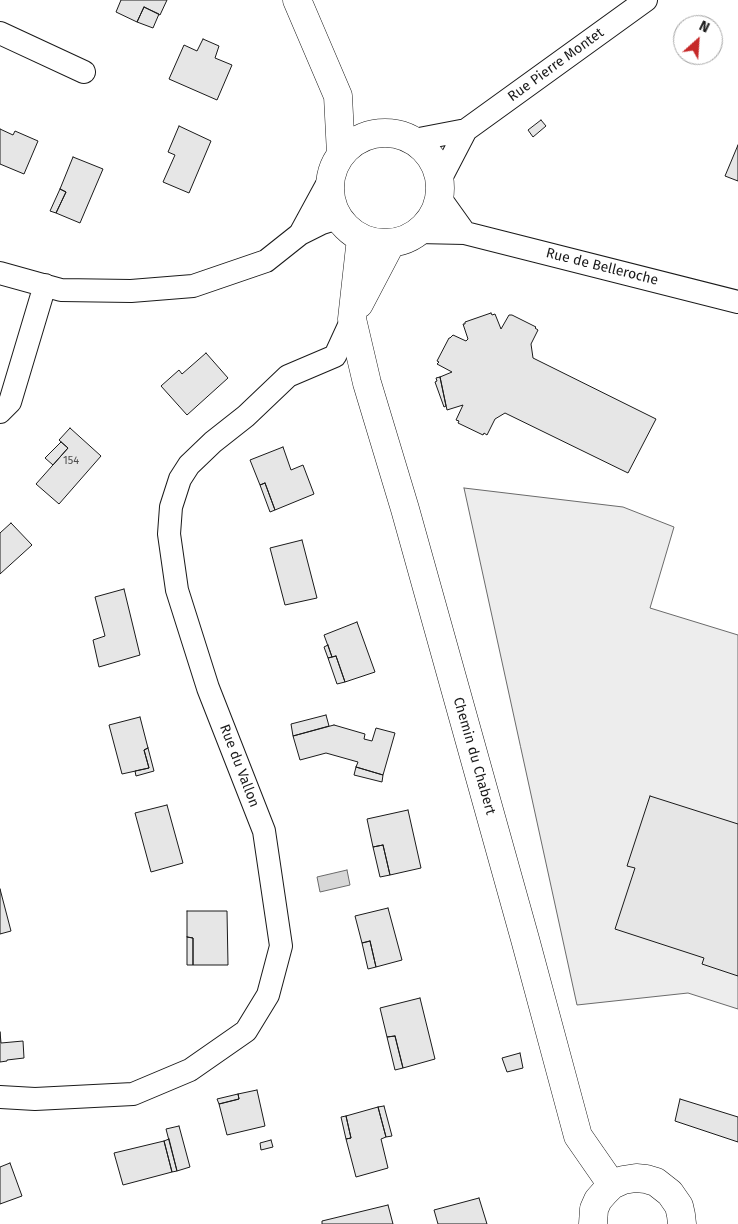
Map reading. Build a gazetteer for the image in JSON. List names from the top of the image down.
{
  "streets": {
    "main road": ["Chemin du Chabert"],
    "street": ["Rue Pierre Montet", "Rue de Belleroche", "Rue du Vallon"]
  },
  "crossings": [
    ["Rue Pierre Montet", "Rue de Belleroche"],
    ["Rue Pierre Montet", "Chemin du Chabert"],
    ["Rue de Belleroche", "Chemin du Chabert"],
    ["Chemin du Chabert", "Rue du Vallon"]
  ],
  "house_numbers": ["154"],
  "north": "top right"
}
